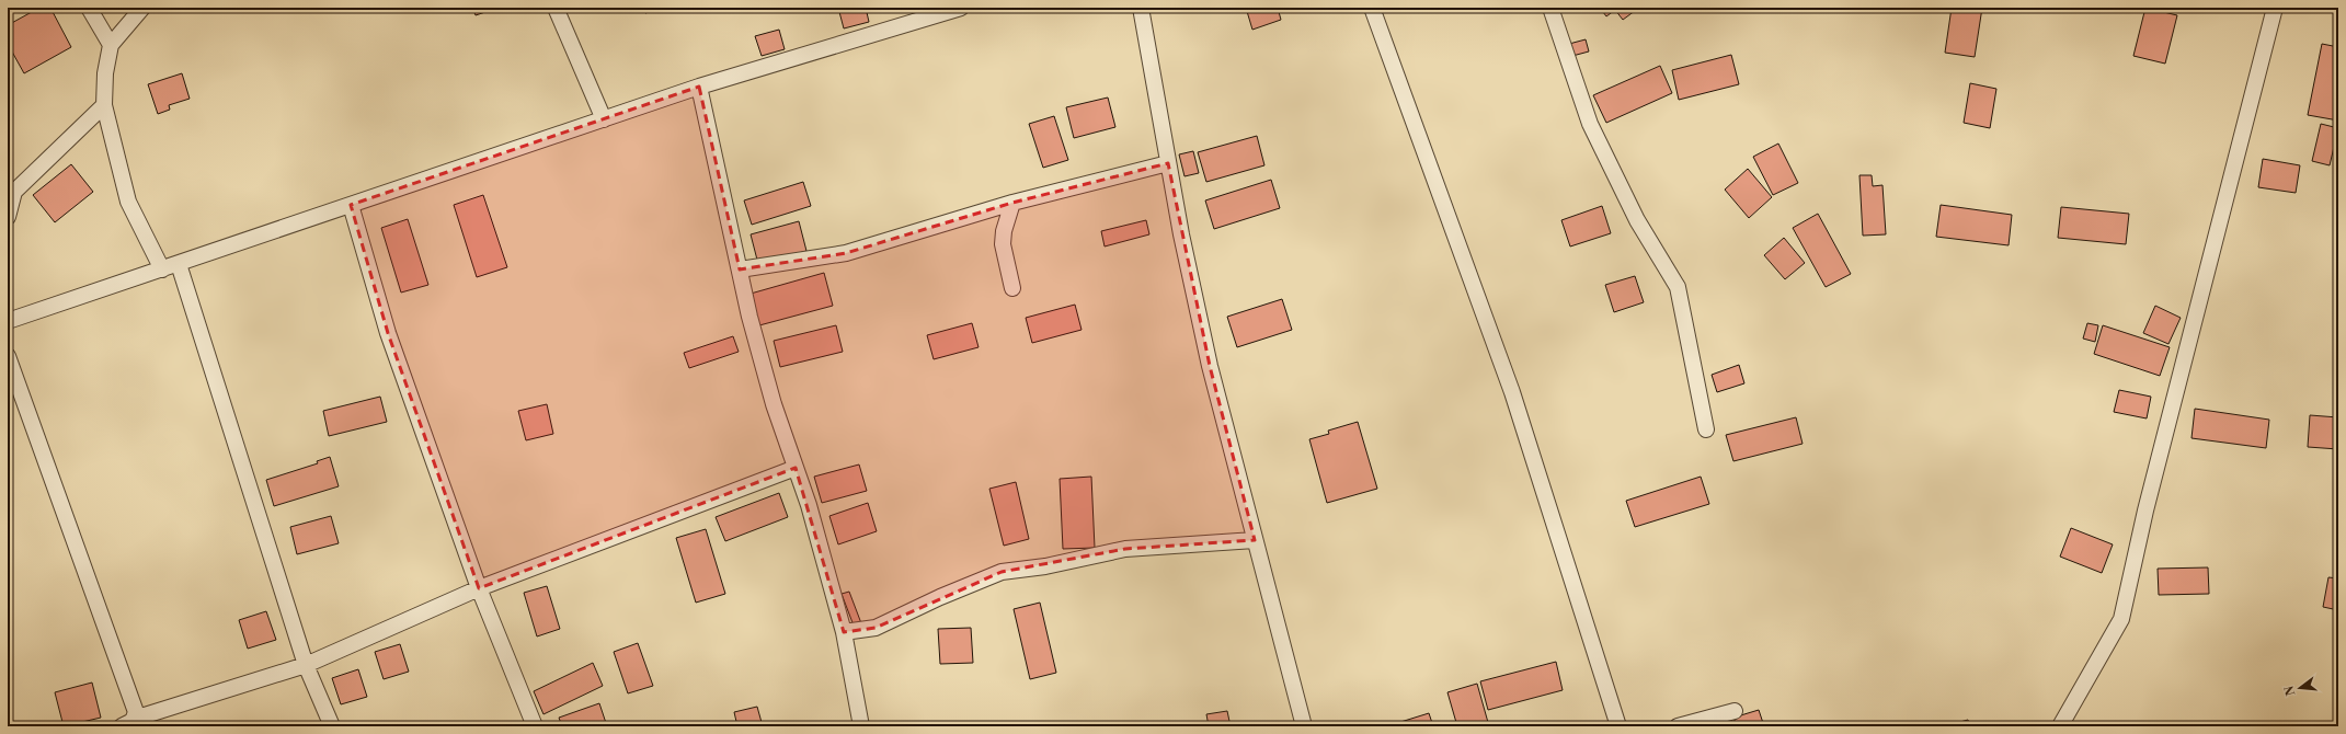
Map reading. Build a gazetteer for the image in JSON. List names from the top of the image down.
{
  "north": "left"
}
